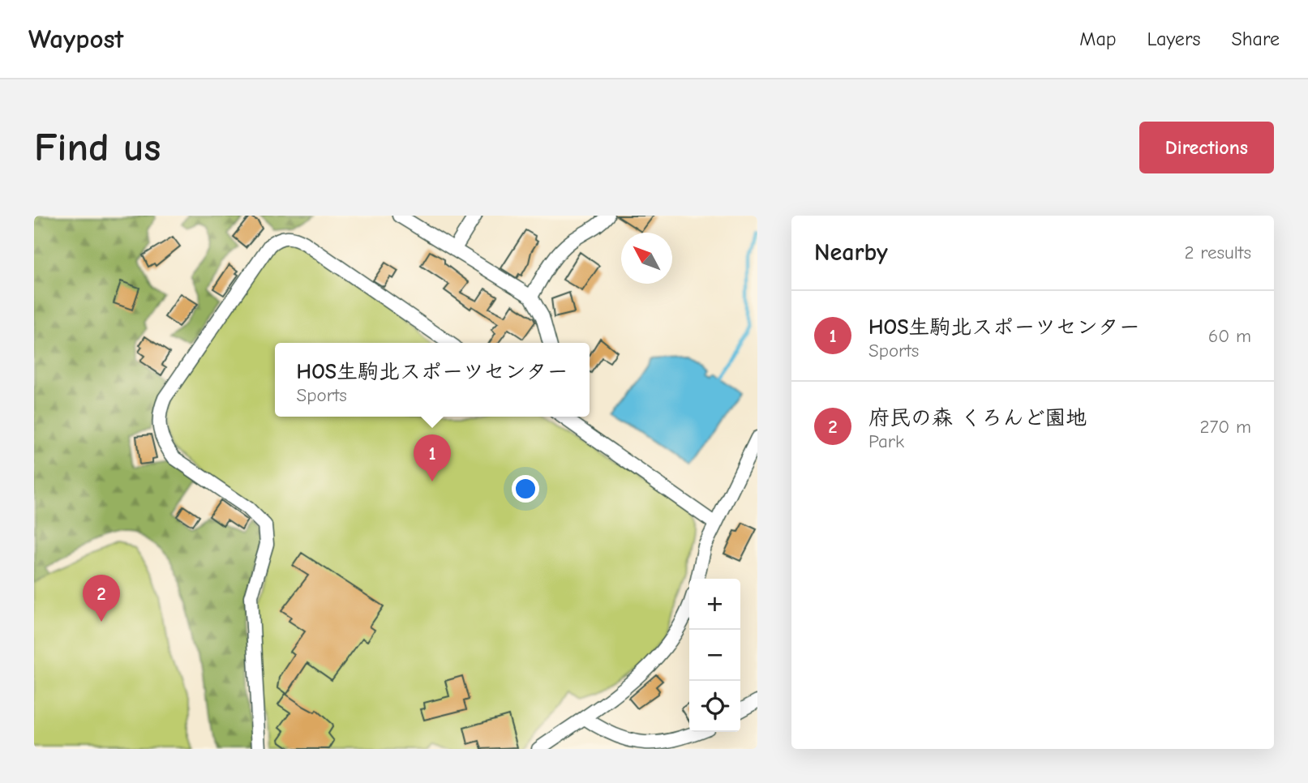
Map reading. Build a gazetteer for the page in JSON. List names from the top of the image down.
{
  "north": "top left",
  "page": {
    "header": "Waypost",
    "nav": ["Map", "Layers", "Share"],
    "buttons": "Directions",
    "title": "Find us",
    "heading": ["Nearby", "2 results"],
    "list": [
      {
        "mark": "1",
        "name": "HOS生駒北スポーツセンター",
        "note": "Sports",
        "value": "60 m"
      },
      {
        "mark": "2",
        "name": "府民の森 くろんど園地",
        "note": "Park",
        "value": "270 m"
      }
    ],
    "popup": ["HOS生駒北スポーツセンター", "Sports"],
    "pins": ["1", "2"],
    "map_buttons": ["+", "−"]
  }
}
